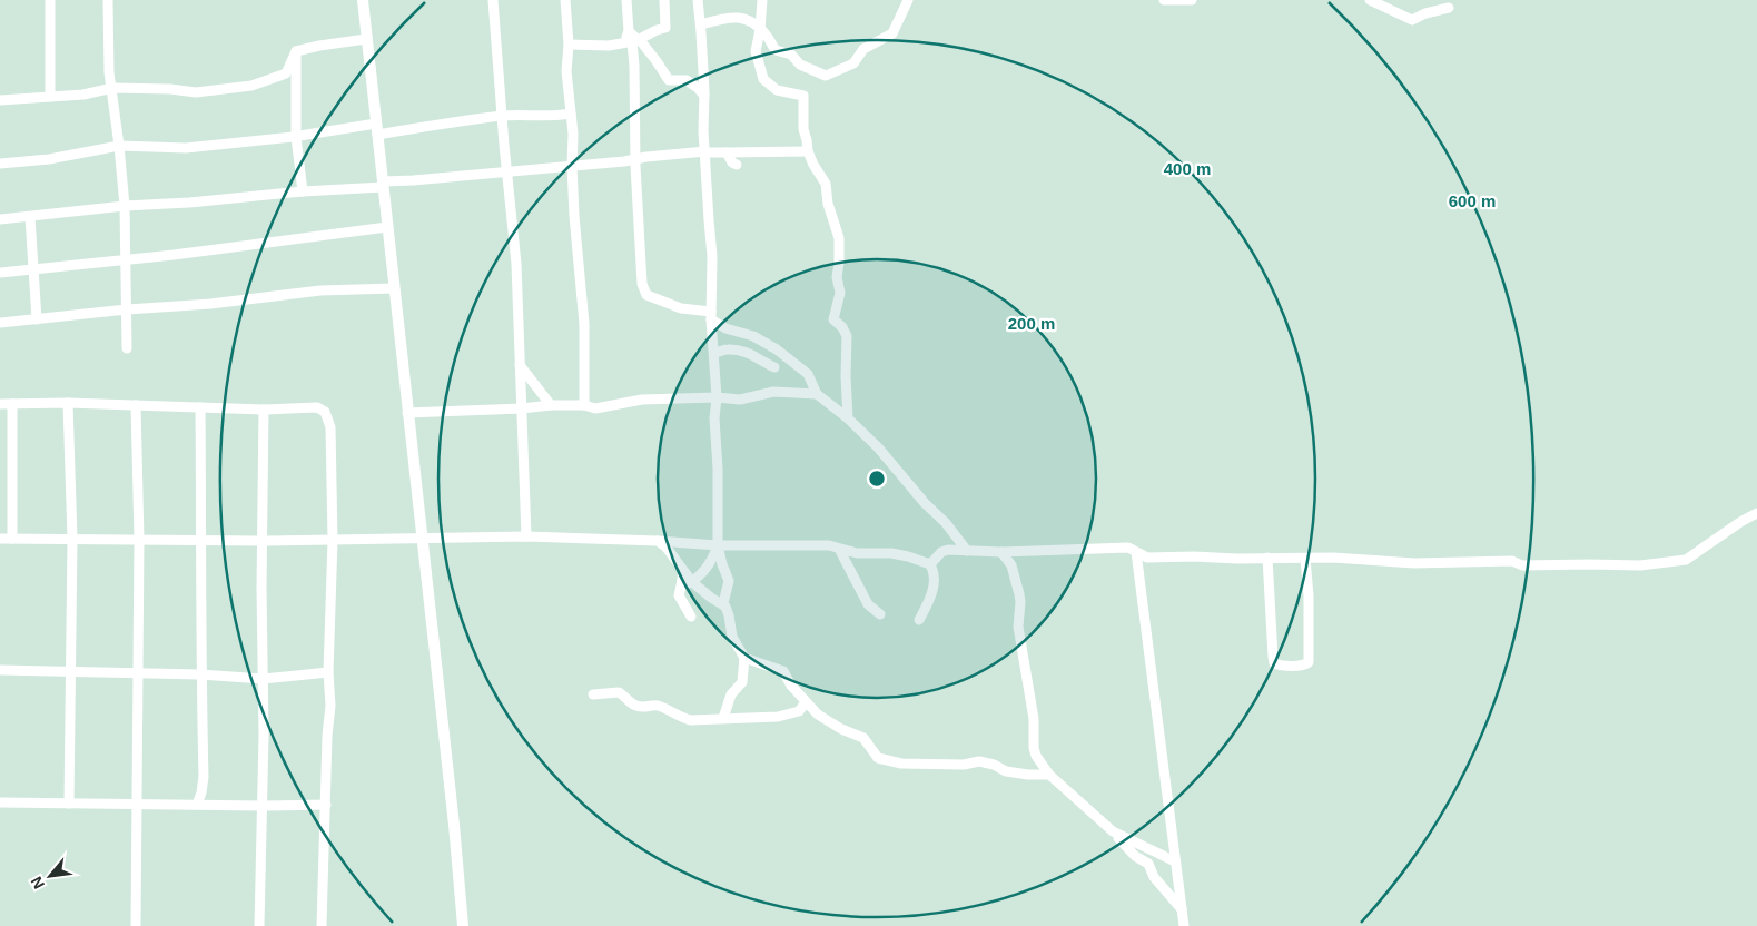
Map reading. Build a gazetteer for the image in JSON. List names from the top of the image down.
{
  "north": "bottom left",
  "rings": ["400 m", "600 m", "200 m"]
}
